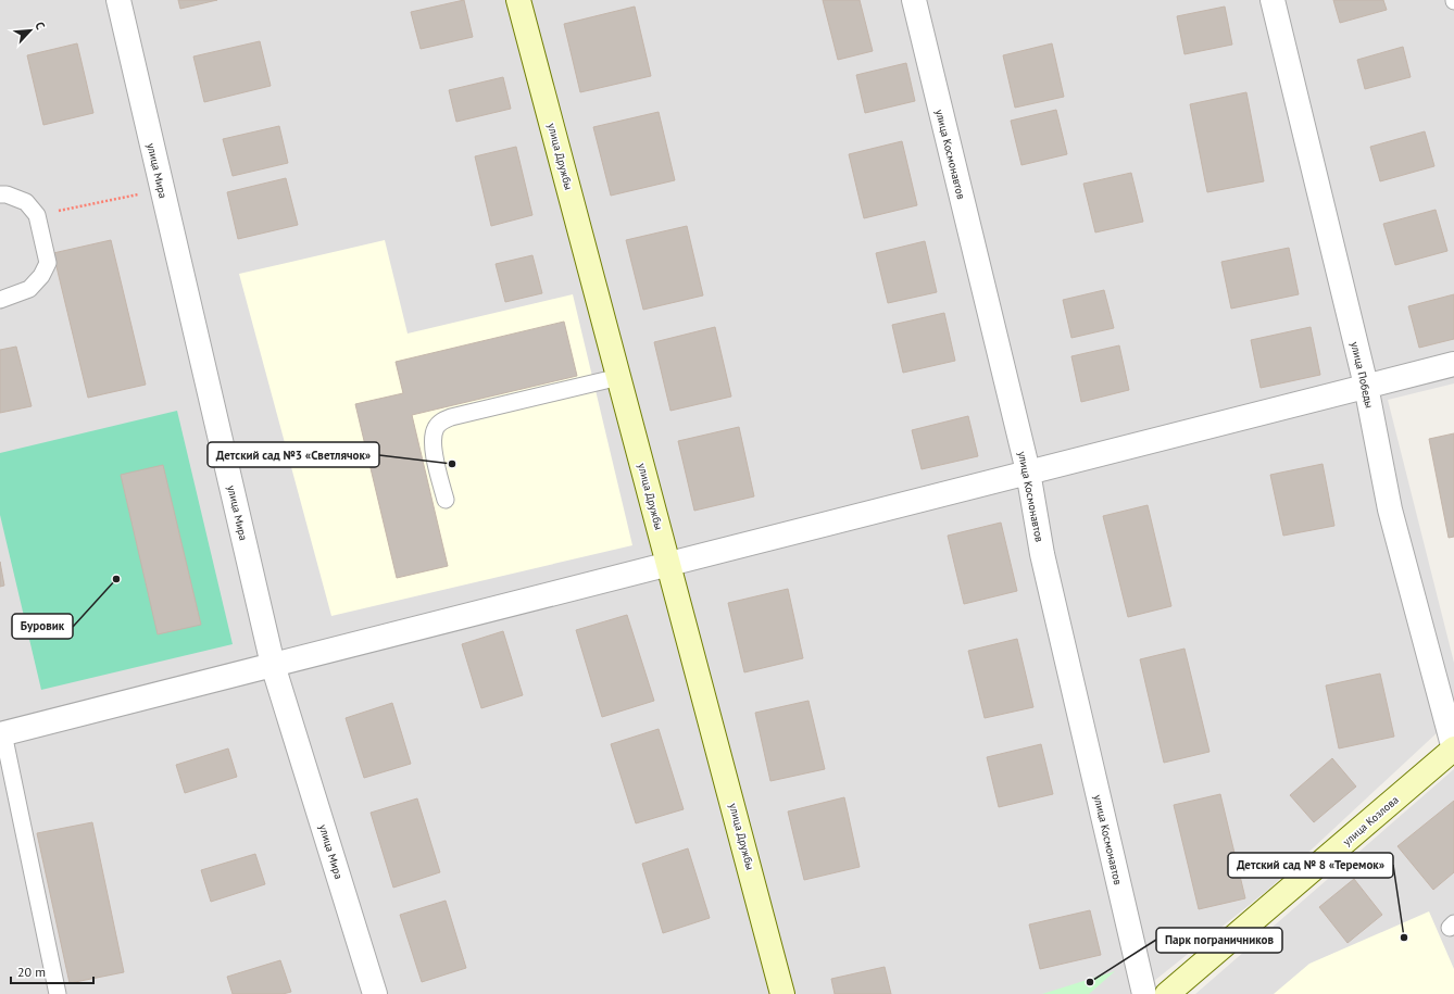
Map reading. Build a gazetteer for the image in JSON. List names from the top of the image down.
{
  "streets": {
    "street": [
      "улица Космонавтов",
      "улица Дружбы",
      "улица Мира",
      "улица Победы",
      "улица Козлова"
    ]
  },
  "crossings": [
    ["улица Победы", "улица Козлова"]
  ],
  "places": [
    "Детский сад №3 «Светлячок»",
    "Буровик",
    "Детский сад № 8 «Теремок»",
    "Парк пограничников"
  ],
  "scale_bar": "20 m",
  "north": "top right"
}
